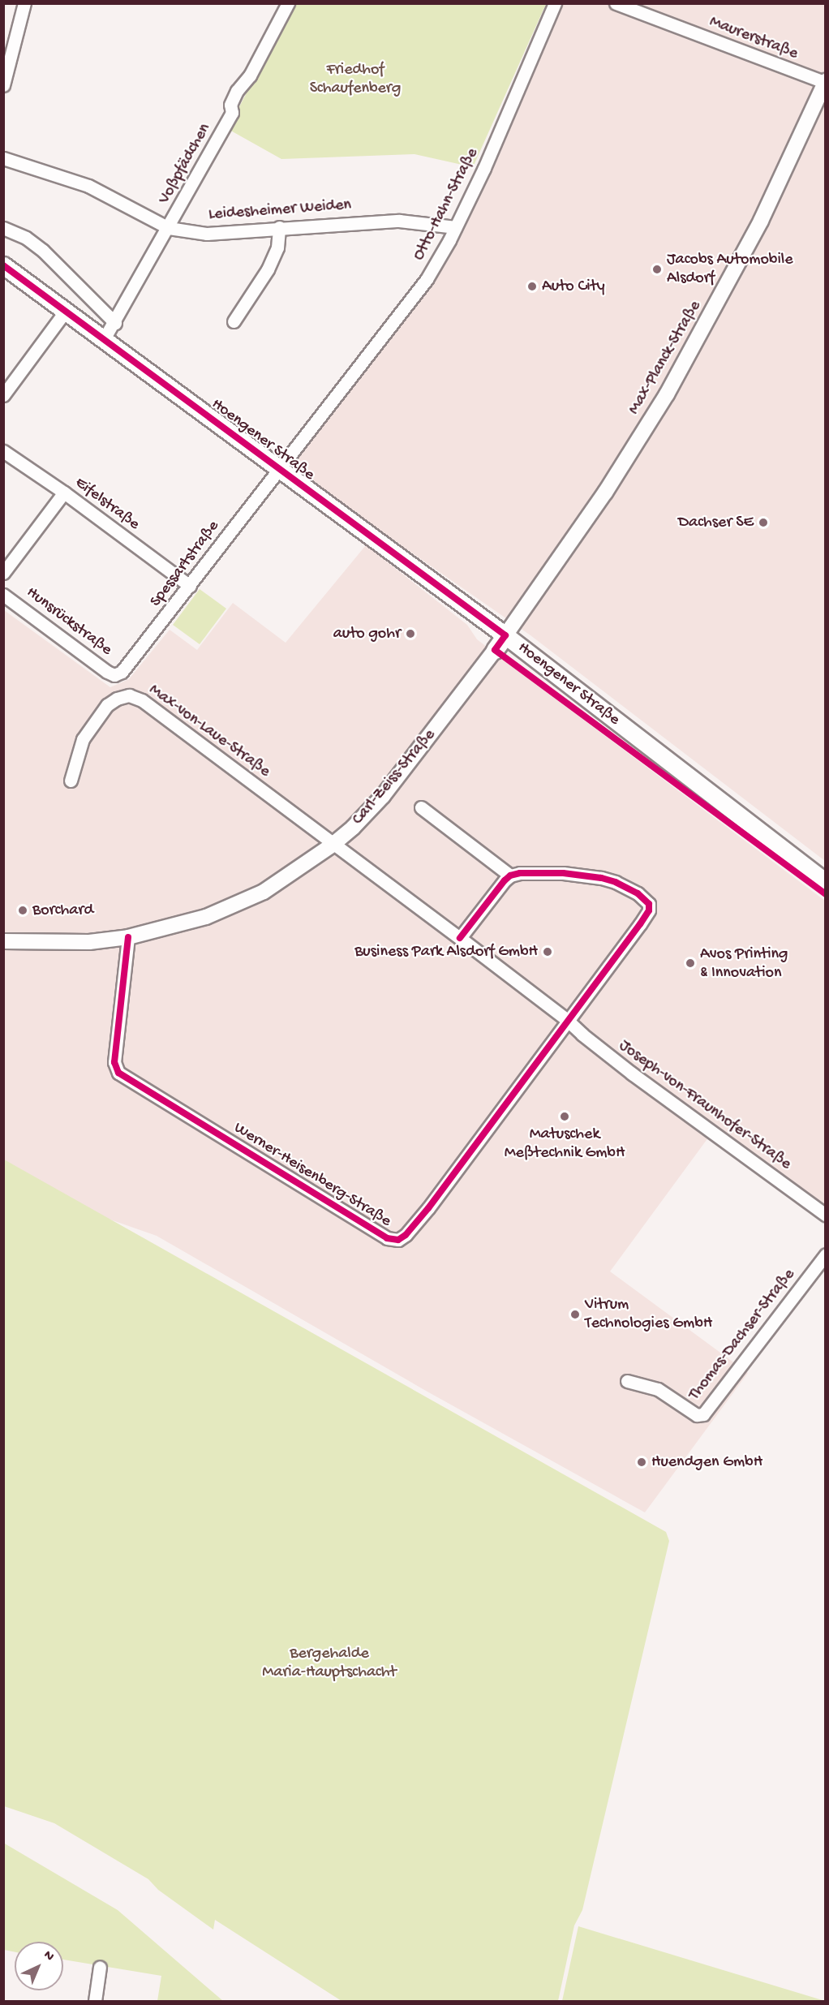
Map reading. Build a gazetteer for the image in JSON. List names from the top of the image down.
{
  "streets": {
    "main road": ["Hoengener Straße", "Carl-Zeiss-Straße"],
    "street": [
      "Maurerstraße",
      "Voßpfädchen",
      "Otto-Hahn-Straße",
      "Leidesheimer Weiden",
      "Max-Planck-Straße",
      "Eifelstraße",
      "Spessartstraße",
      "Hunsrückstraße",
      "Max-von-Laue-Straße",
      "Joseph-von-Fraunhofer-Straße",
      "Werner-Heisenberg-Straße",
      "Thomas-Dachser-Straße"
    ]
  },
  "crossings": [
    ["Maurerstraße", "Max-Planck-Straße"],
    ["Voßpfädchen", "Leidesheimer Weiden"],
    ["Voßpfädchen", "Hoengener Straße"],
    ["Otto-Hahn-Straße", "Leidesheimer Weiden"],
    ["Otto-Hahn-Straße", "Hoengener Straße"],
    ["Otto-Hahn-Straße", "Spessartstraße"],
    ["Max-Planck-Straße", "Hoengener Straße"],
    ["Max-Planck-Straße", "Carl-Zeiss-Straße"],
    ["Hoengener Straße", "Spessartstraße"],
    ["Hoengener Straße", "Carl-Zeiss-Straße"],
    ["Eifelstraße", "Spessartstraße"],
    ["Spessartstraße", "Hunsrückstraße"],
    ["Max-von-Laue-Straße", "Carl-Zeiss-Straße"],
    ["Max-von-Laue-Straße", "Joseph-von-Fraunhofer-Straße"],
    ["Carl-Zeiss-Straße", "Joseph-von-Fraunhofer-Straße"],
    ["Carl-Zeiss-Straße", "Werner-Heisenberg-Straße"],
    ["Joseph-von-Fraunhofer-Straße", "Werner-Heisenberg-Straße"]
  ],
  "parks": ["Friedhof Schaufenberg", "Bergehalde Maria-Hauptschacht"],
  "places": [
    "Jacobs Automobile Alsdorf",
    "Auto City",
    "Dachser SE",
    "auto gohr",
    "Borchard",
    "Business Park Alsdorf GmbH",
    "Avos Printing & Innovation",
    "Matuschek Meßtechnik GmbH",
    "Vitrum Technologies GmbH",
    "Huendgen GmbH"
  ],
  "north": "top right"
}
